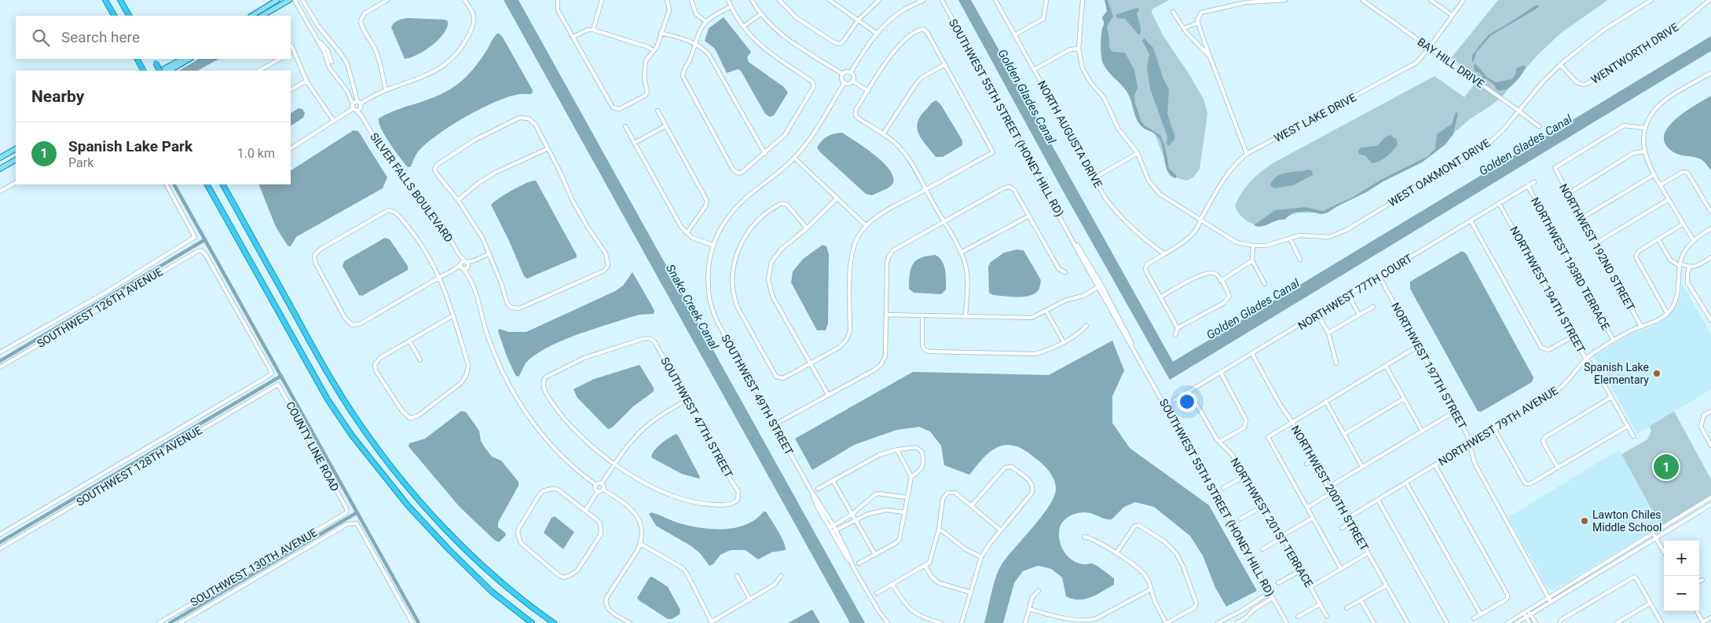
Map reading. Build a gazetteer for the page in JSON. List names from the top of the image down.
{
  "streets": {
    "street": [
      "WENTWORTH DRIVE",
      "BAY HILL DRIVE",
      "SOUTHWEST 55TH STREET (HONEY HILL RD)",
      "WEST LAKE DRIVE",
      "NORTH AUGUSTA DRIVE",
      "WEST OAKMONT DRIVE",
      "SILVER FALLS BOULEVARD",
      "NORTHWEST 192ND STREET",
      "NORTHWEST 193RD TERRACE",
      "NORTHWEST 194TH STREET",
      "NORTHWEST 77TH COURT",
      "SOUTHWEST 126TH AVENUE",
      "NORTHWEST 197TH STREET",
      "SOUTHWEST 49TH STREET",
      "SOUTHWEST 47TH STREET",
      "NORTHWEST 79TH AVENUE",
      "COUNTY LINE ROAD",
      "SOUTHWEST 128TH AVENUE",
      "NORTHWEST 200TH STREET",
      "NORTHWEST 201ST TERRACE",
      "SOUTHWEST 130TH AVENUE"
    ]
  },
  "crossings": [
    ["WENTWORTH DRIVE", "WEST OAKMONT DRIVE"],
    ["BAY HILL DRIVE", "WEST LAKE DRIVE"],
    ["BAY HILL DRIVE", "WEST OAKMONT DRIVE"],
    ["WEST LAKE DRIVE", "NORTH AUGUSTA DRIVE"],
    ["WEST LAKE DRIVE", "WEST OAKMONT DRIVE"],
    ["NORTHWEST 192ND STREET", "NORTHWEST 79TH AVENUE"],
    ["NORTHWEST 193RD TERRACE", "NORTHWEST 77TH COURT"],
    ["NORTHWEST 193RD TERRACE", "NORTHWEST 79TH AVENUE"],
    ["NORTHWEST 194TH STREET", "NORTHWEST 77TH COURT"],
    ["NORTHWEST 194TH STREET", "NORTHWEST 79TH AVENUE"],
    ["NORTHWEST 77TH COURT", "NORTHWEST 197TH STREET"],
    ["NORTHWEST 77TH COURT", "NORTHWEST 200TH STREET"],
    ["NORTHWEST 77TH COURT", "NORTHWEST 201ST TERRACE"],
    ["SOUTHWEST 126TH AVENUE", "SOUTHWEST 128TH AVENUE"],
    ["NORTHWEST 197TH STREET", "NORTHWEST 79TH AVENUE"],
    ["NORTHWEST 79TH AVENUE", "NORTHWEST 200TH STREET"],
    ["COUNTY LINE ROAD", "SOUTHWEST 128TH AVENUE"],
    ["COUNTY LINE ROAD", "SOUTHWEST 130TH AVENUE"]
  ],
  "water": ["Golden Glades Canal", "Snake Creek Canal"],
  "places": ["Spanish Lake Elementary", "Lawton Chiles Middle School"],
  "page": {
    "search": "Search here",
    "heading": "Nearby",
    "list": [
      {
        "mark": "1",
        "name": "Spanish Lake Park",
        "note": "Park",
        "value": "1.0 km"
      }
    ],
    "pins": "1",
    "map_buttons": ["+", "−"]
  }
}
